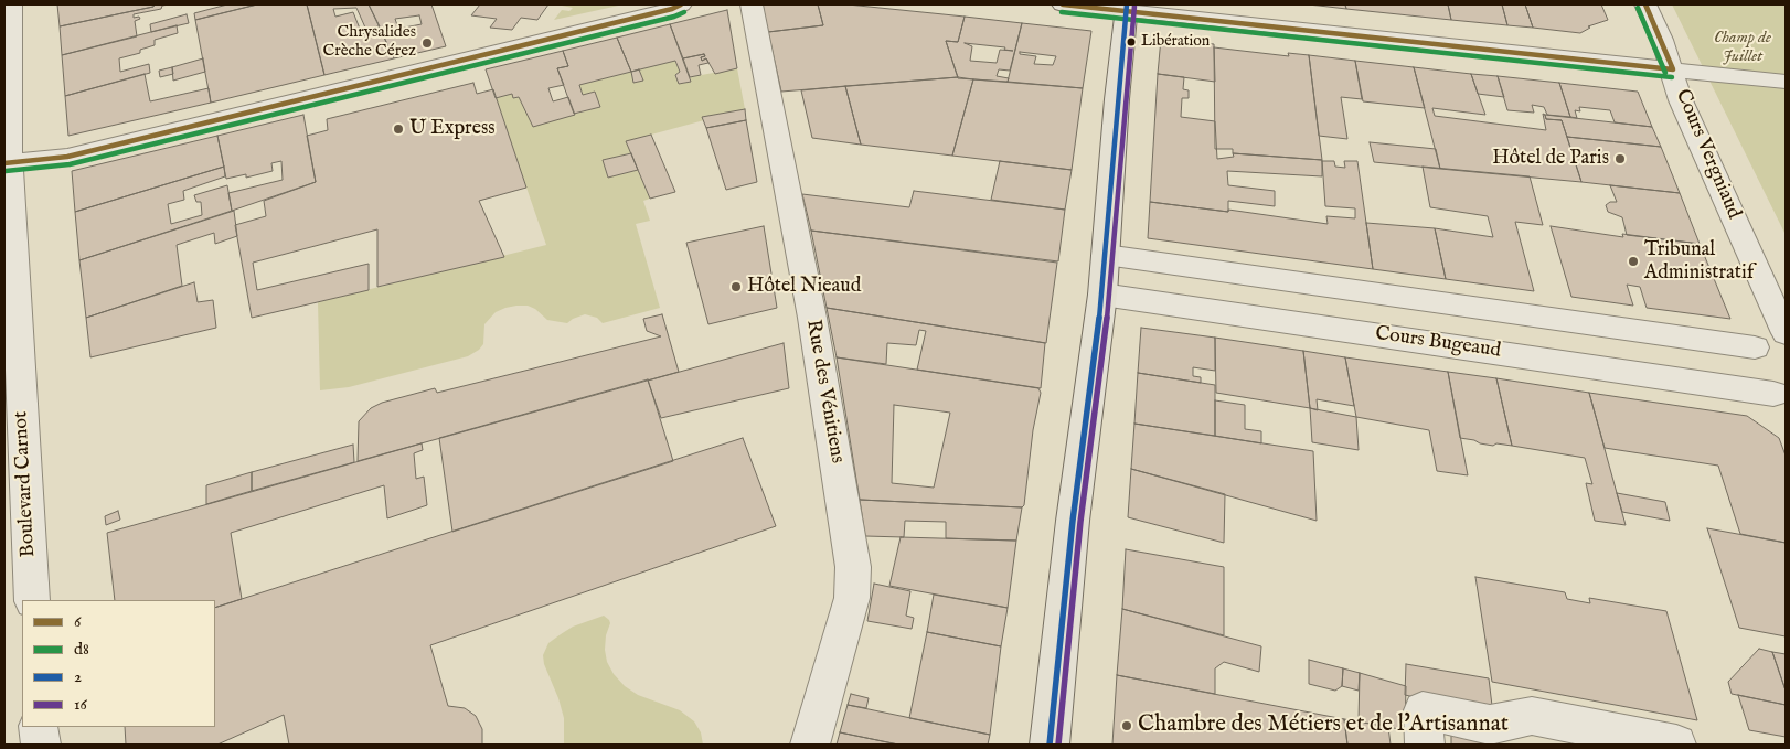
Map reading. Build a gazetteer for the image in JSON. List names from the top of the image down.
{
  "streets": {
    "street": [
      "Cours Vergniaud",
      "Cours Bugeaud",
      "Rue des Vénitiens",
      "Boulevard Carnot"
    ]
  },
  "parks": ["Champ de Juillet"],
  "places": [
    "Libération",
    "Chrysalides Crèche Cérez",
    "U Express",
    "Hôtel de Paris",
    "Tribunal Administratif",
    "Hôtel Nieaud",
    "Chambre des Métiers et de l'Artisannat"
  ],
  "lines": [
    "transit line 6",
    "transit line 2",
    "transit line 16",
    "transit line d8"
  ],
  "legend": [
    "6",
    "d8",
    "2",
    "16"
  ]
}
